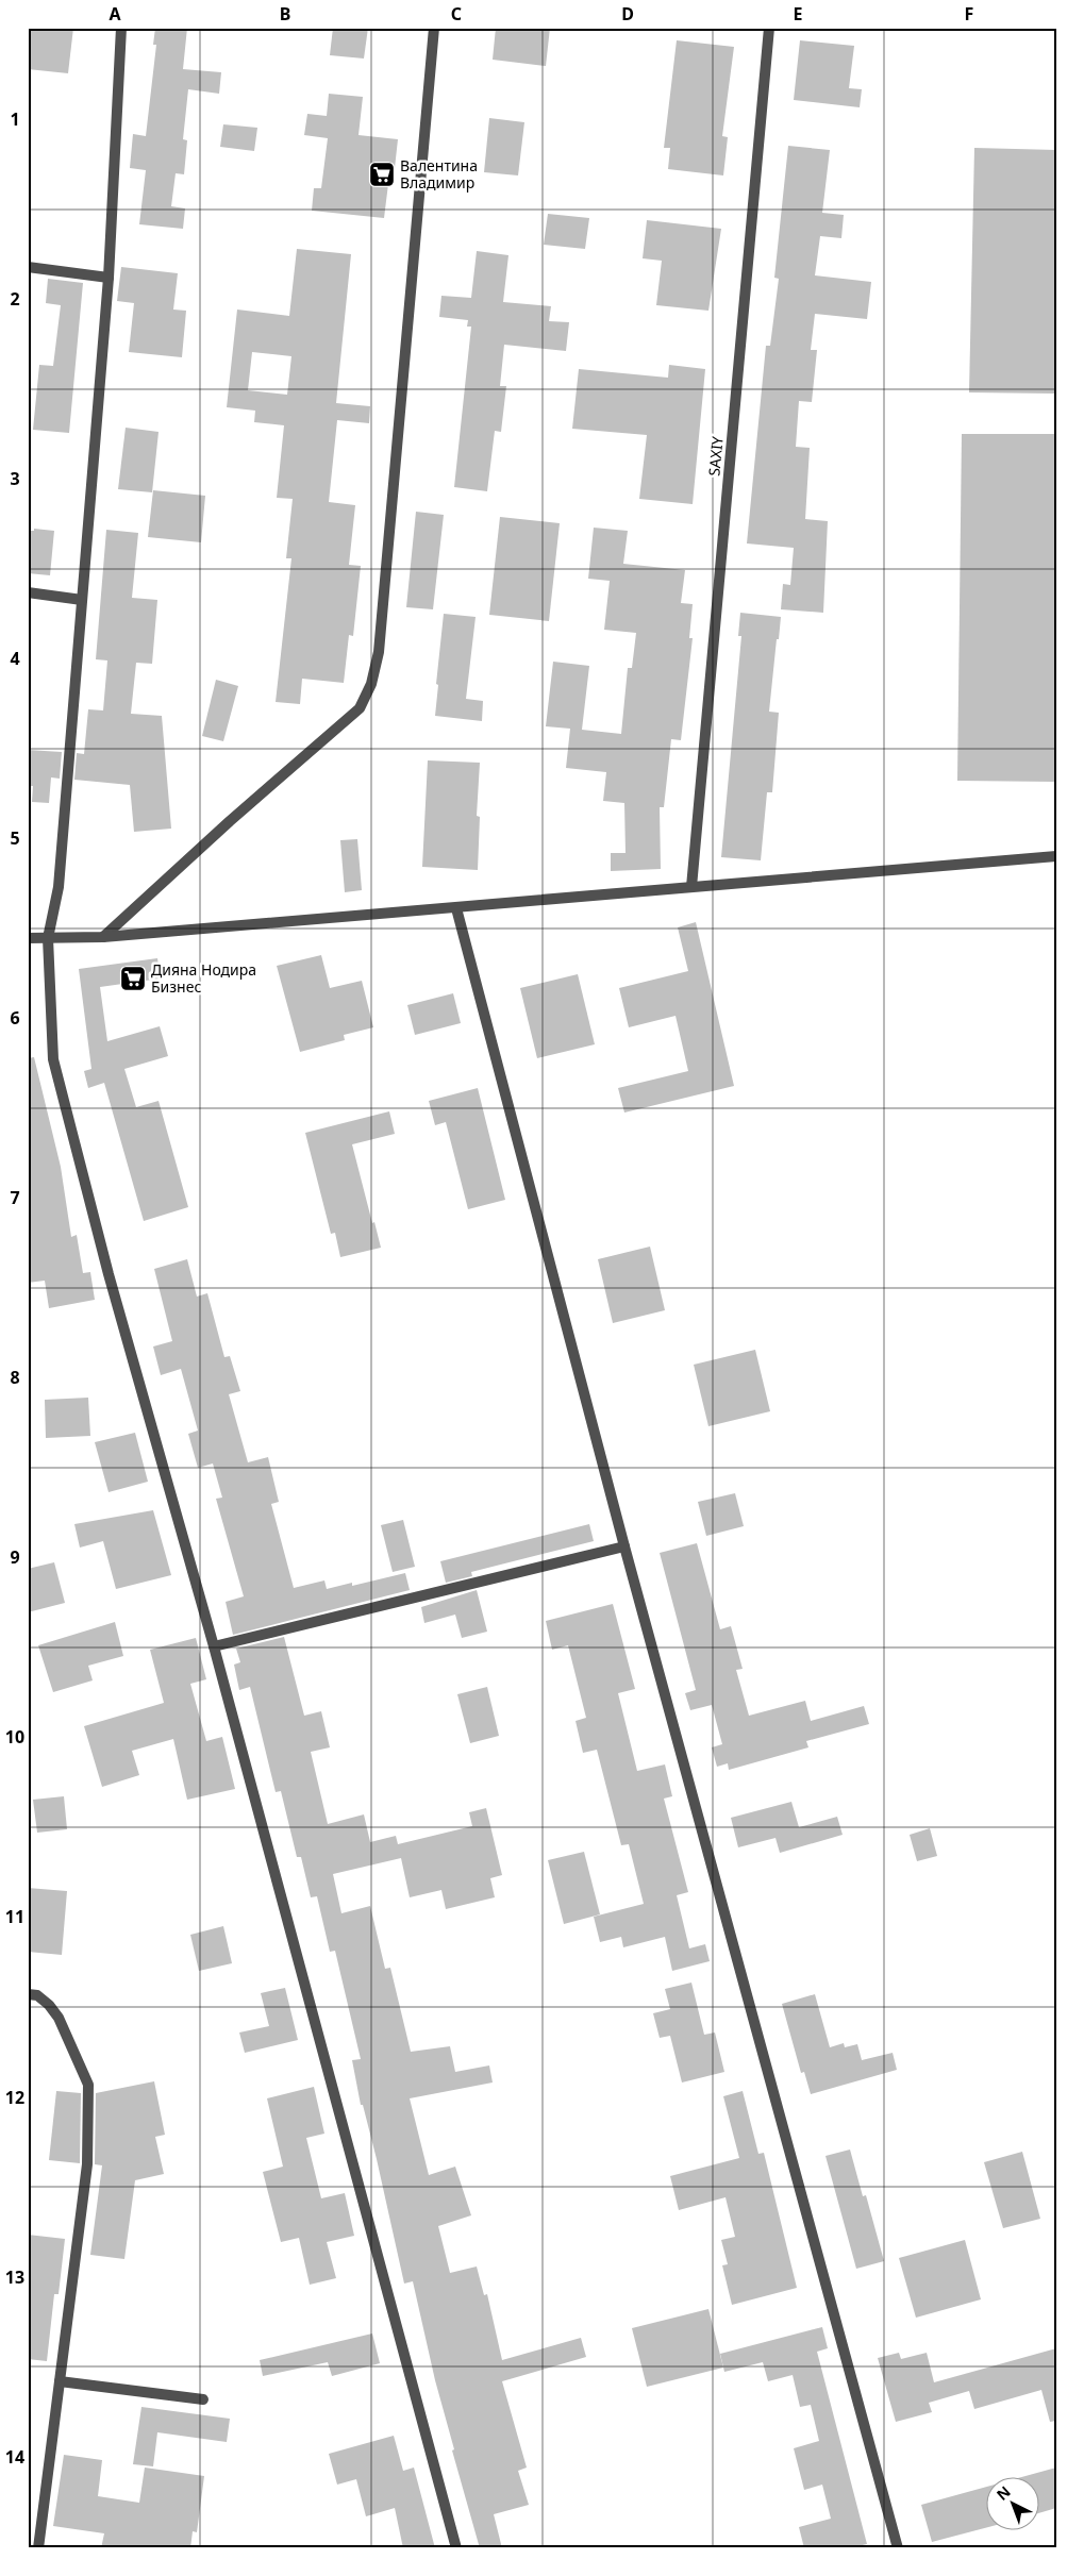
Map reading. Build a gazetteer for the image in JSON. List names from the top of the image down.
{
  "streets": {
    "street": ["SAXIY"]
  },
  "places": {
    "supermarket": ["Валентина Владимир", "Дияна Нодира Бизнес"]
  },
  "north": "top left",
  "grid": {
    "columns": [
      "A",
      "B",
      "C",
      "D",
      "E",
      "F"
    ],
    "rows": [
      "1",
      "2",
      "3",
      "4",
      "5",
      "6",
      "7",
      "8",
      "9",
      "10",
      "11",
      "12",
      "13",
      "14"
    ]
  }
}
